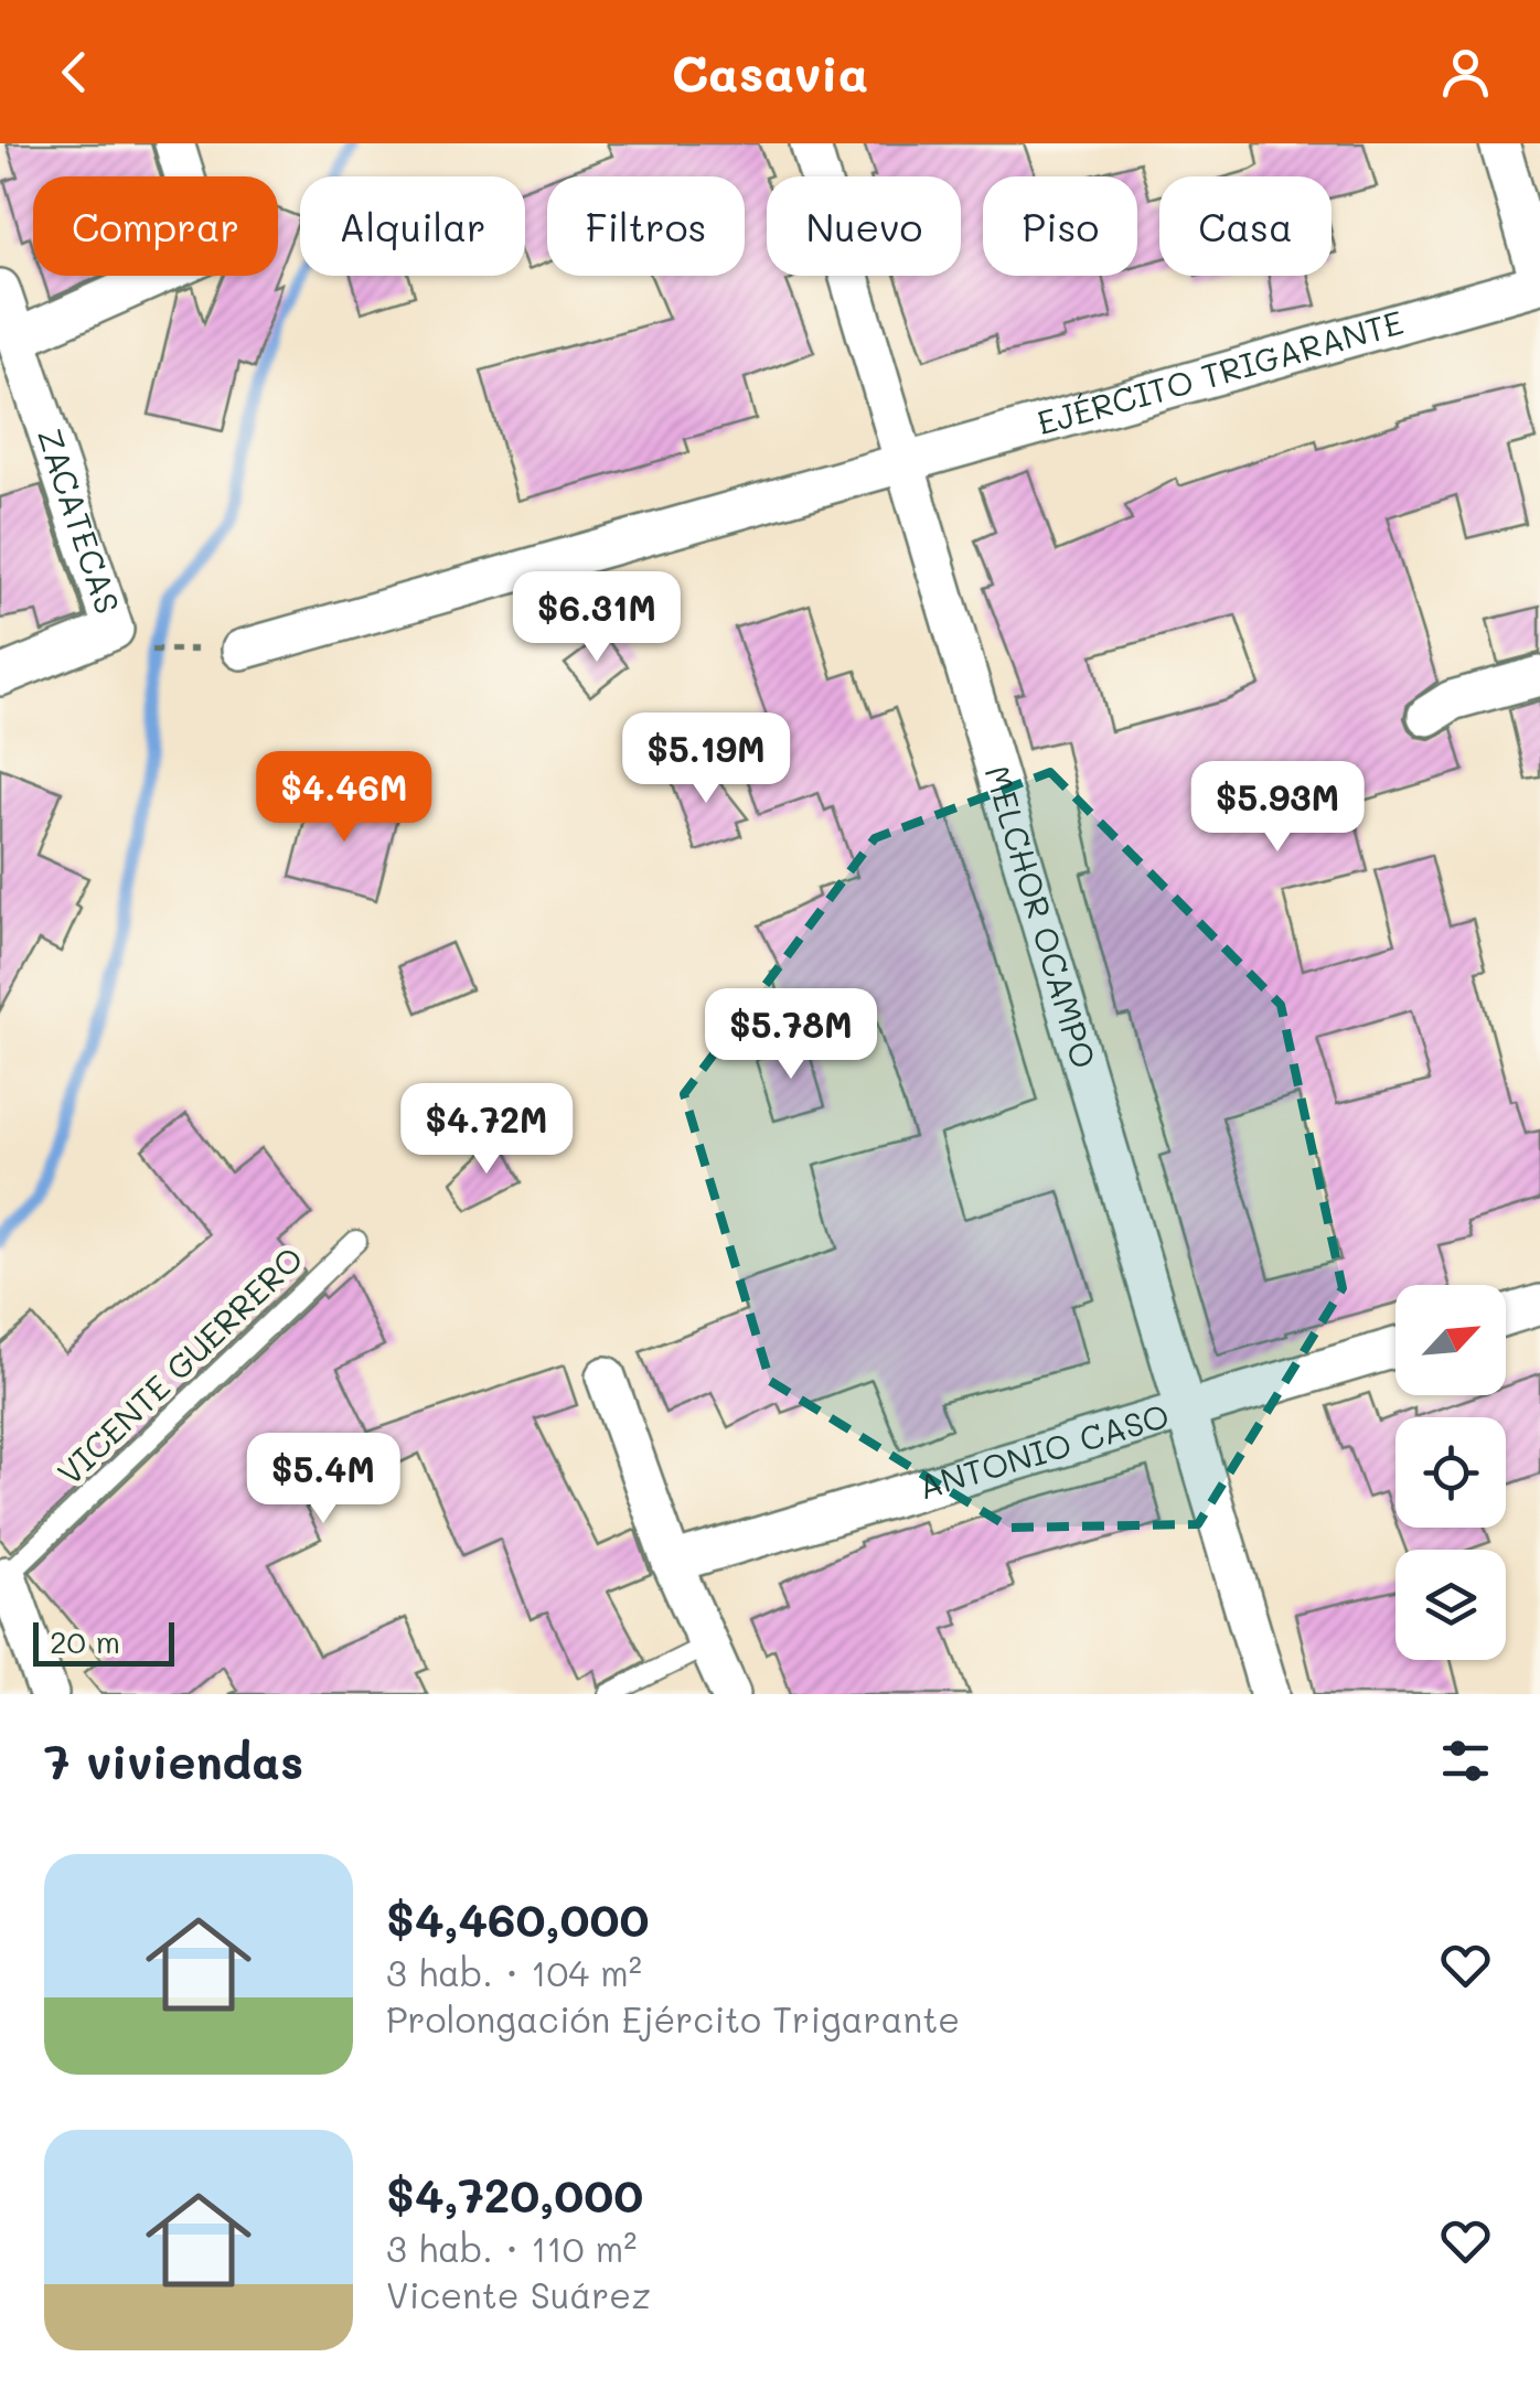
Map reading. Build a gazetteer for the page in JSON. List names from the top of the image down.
{
  "streets": {
    "street": [
      "EJÉRCITO TRIGARANTE",
      "ZACATECAS",
      "MELCHOR OCAMPO",
      "ANTONIO CASO"
    ],
    "lane": ["VICENTE GUERRERO"]
  },
  "crossings": [
    ["EJÉRCITO TRIGARANTE", "MELCHOR OCAMPO"],
    ["MELCHOR OCAMPO", "ANTONIO CASO"]
  ],
  "scale_bar": "20 m",
  "north": "top right",
  "page": {
    "header": "Casavia",
    "chip": [
      "Comprar",
      "Alquilar",
      "Filtros",
      "Nuevo",
      "Piso",
      "Casa"
    ],
    "price": [
      "$6.31M",
      "$5.19M",
      "$4.46M",
      "$5.93M",
      "$5.78M",
      "$4.72M",
      "$5.4M"
    ],
    "scale": "20 m",
    "heading": "7 viviendas",
    "list": [
      {
        "name": "$4,460,000",
        "note": "3 hab. · 104 m² · Prolongación Ejército Trigarante"
      },
      {
        "name": "$4,720,000",
        "note": "3 hab. · 110 m² · Vicente Suárez"
      }
    ]
  }
}
